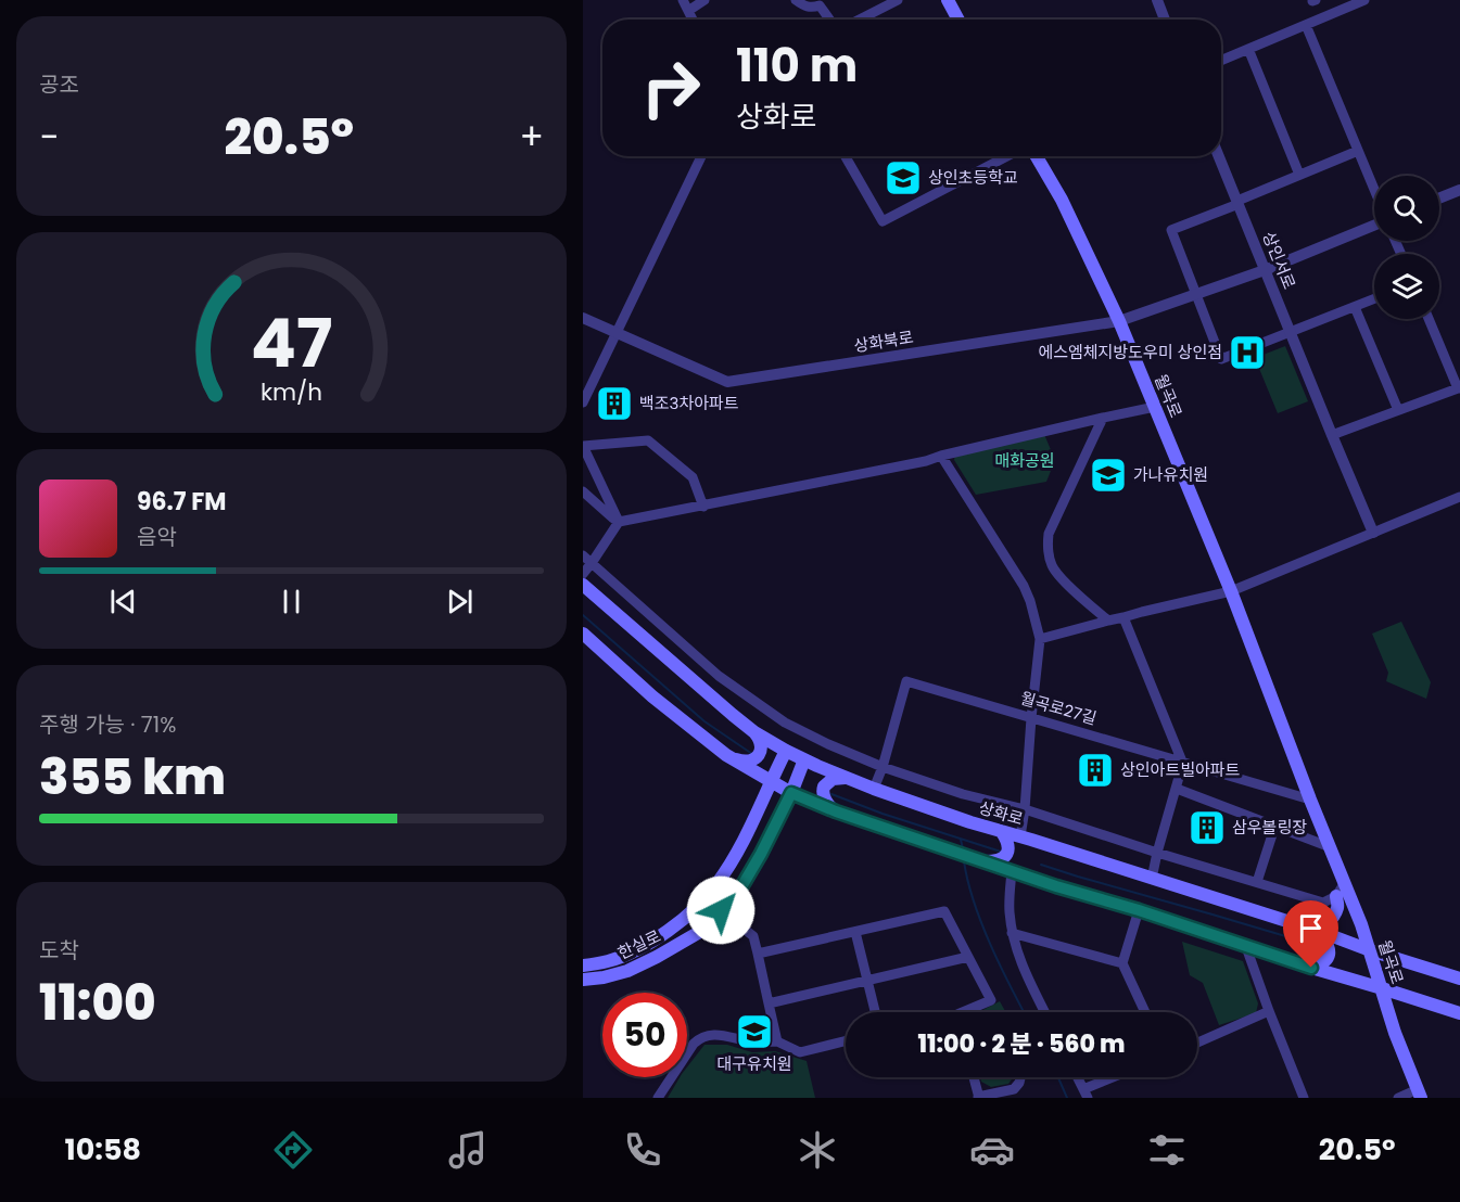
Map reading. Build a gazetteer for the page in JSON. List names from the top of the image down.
{
  "streets": {
    "main road": ["월곡로", "상화로", "한실로"],
    "street": ["상인서로", "상화북로", "월곡로27길"]
  },
  "crossings": [
    ["상인서로", "상화북로"],
    ["상화북로", "월곡로"],
    ["월곡로", "월곡로27길"],
    ["월곡로", "상화로"],
    ["월곡로27길", "상화로"],
    ["상화로", "한실로"]
  ],
  "parks": ["매화공원"],
  "places": {
    "school or university": ["상인초등학교", "가나유치원", "대구유치원"],
    "hospital": ["에스엠체지방도우미 상인점"],
    "building": ["백조3차아파트", "상인아트빌아파트", "삼우볼링장"]
  },
  "page": {
    "tile": [
      "공조",
      ["주행 가능 · 71%", "355 km"],
      ["도착", "11:00"]
    ],
    "turn": ["110 m", "상화로"],
    "heat": ["−", "20.5°", "+"],
    "song": ["96.7 FM", "음악"],
    "limit": "50",
    "trip": "11:00 · 2 분 · 560 m",
    "tabs": ["10:58", "20.5°"],
    "gauge": ["47", "km/h"]
  }
}
